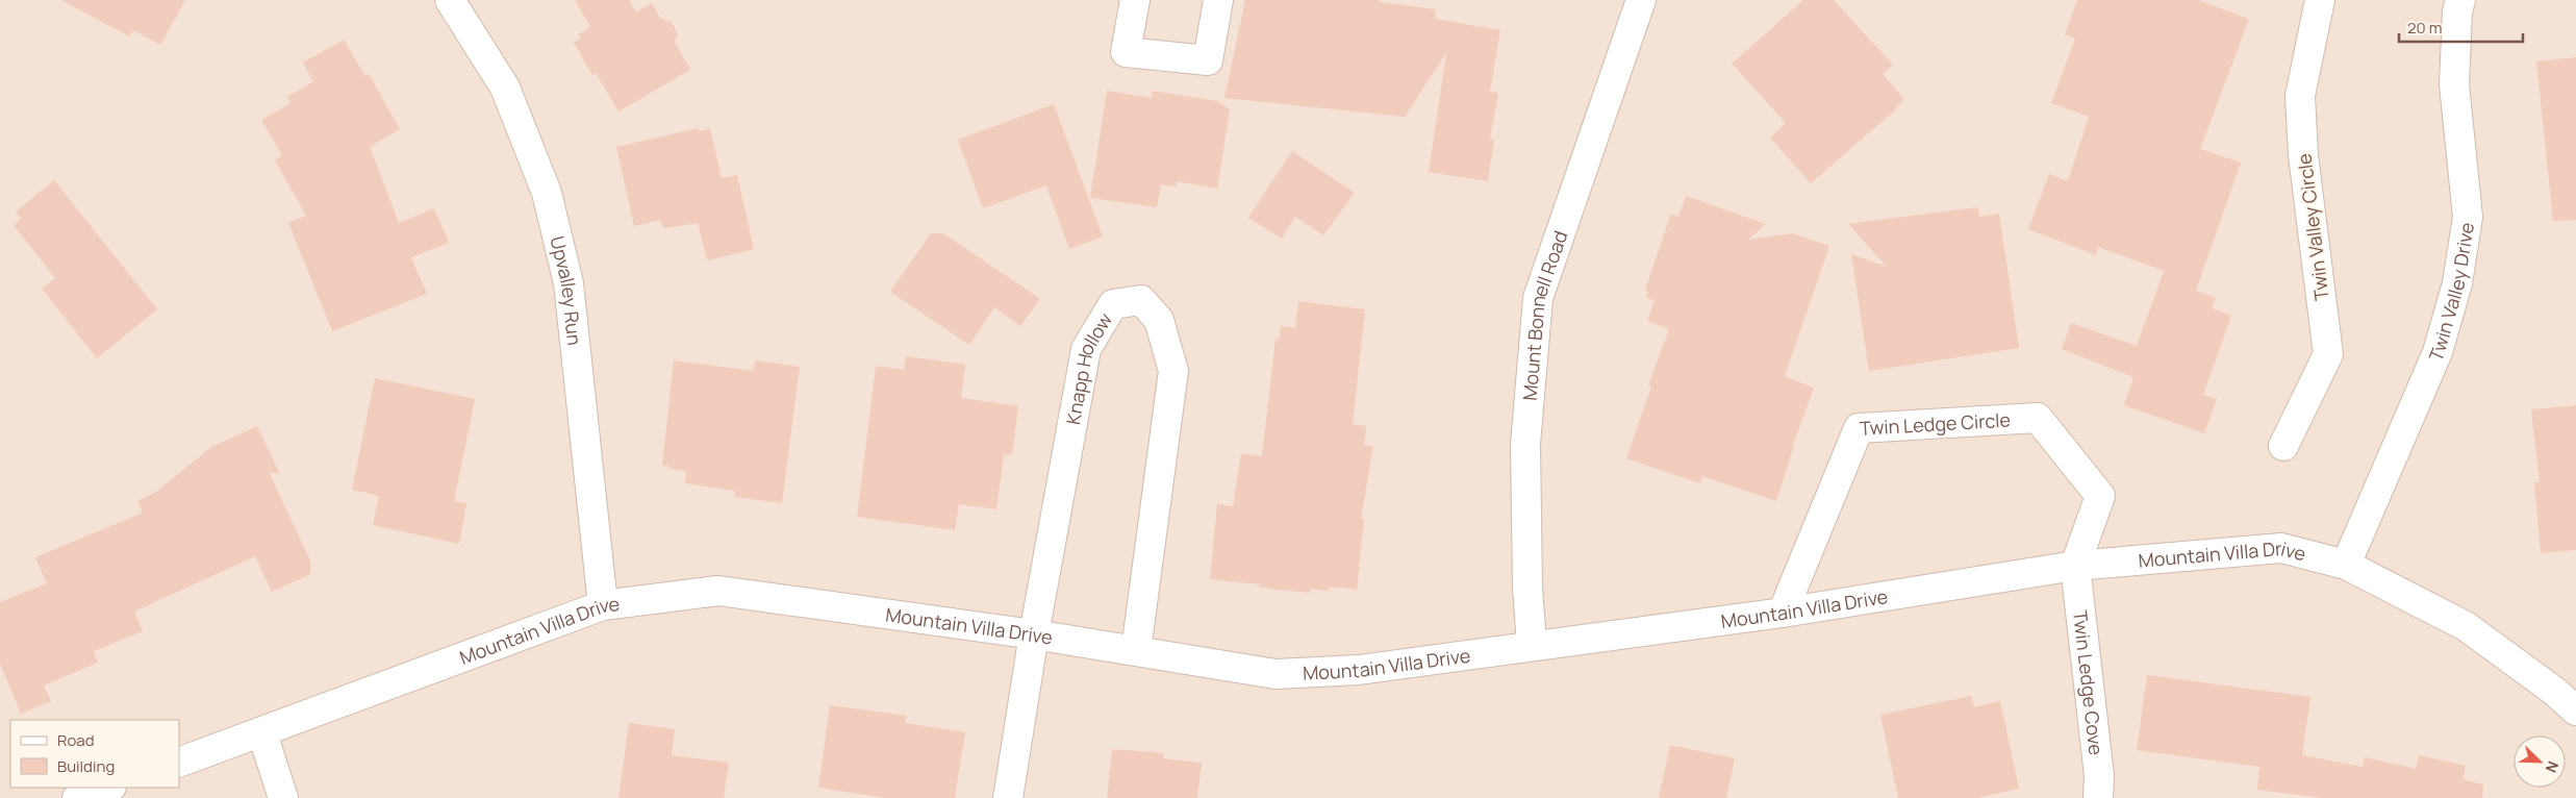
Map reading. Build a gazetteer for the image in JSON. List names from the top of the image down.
{
  "streets": {
    "street": [
      "Twin Valley Circle",
      "Upvalley Run",
      "Twin Valley Drive",
      "Mount Bonnell Road",
      "Knapp Hollow",
      "Twin Ledge Circle",
      "Mountain Villa Drive",
      "Twin Ledge Cove"
    ]
  },
  "crossings": [
    ["Upvalley Run", "Mountain Villa Drive"],
    ["Twin Valley Drive", "Mountain Villa Drive"],
    ["Mount Bonnell Road", "Mountain Villa Drive"],
    ["Knapp Hollow", "Mountain Villa Drive"],
    ["Twin Ledge Circle", "Mountain Villa Drive"],
    ["Twin Ledge Circle", "Twin Ledge Cove"],
    ["Mountain Villa Drive", "Twin Ledge Cove"]
  ],
  "legend": ["Road", "Building"],
  "scale_bar": "20 m",
  "north": "bottom right"
}
